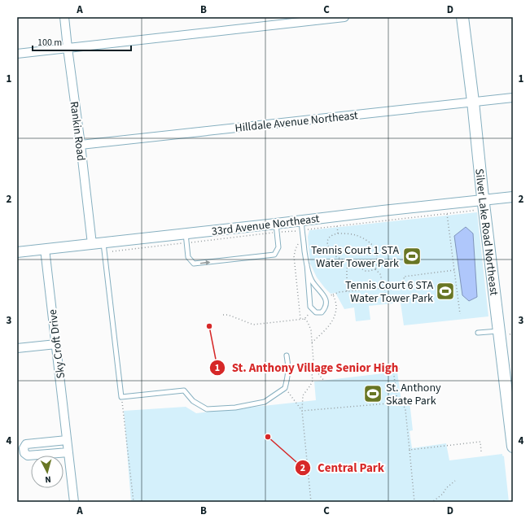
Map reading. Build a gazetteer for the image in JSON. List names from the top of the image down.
{
  "streets": {
    "main road": ["Silver Lake Road Northeast"],
    "street": [
      "Hilldale Avenue Northeast",
      "Rankin Road",
      "33rd Avenue Northeast",
      "Sky Croft Drive"
    ]
  },
  "crossings": [
    ["Hilldale Avenue Northeast", "Rankin Road"],
    ["Hilldale Avenue Northeast", "Silver Lake Road Northeast"],
    ["Rankin Road", "33rd Avenue Northeast"],
    ["33rd Avenue Northeast", "Silver Lake Road Northeast"],
    ["33rd Avenue Northeast", "Sky Croft Drive"]
  ],
  "places": {
    "sports": ["Tennis Court 1 STA Water Tower Park", "Tennis Court 6 STA Water Tower Park", "St. Anthony Skate Park"],
    "other": ["St. Anthony Village Senior High", "Central Park"]
  },
  "scale_bar": "100 m",
  "north": "bottom",
  "grid": {
    "columns": [
      "A",
      "B",
      "C",
      "D"
    ],
    "rows": [
      "1",
      "2",
      "3",
      "4"
    ]
  }
}
